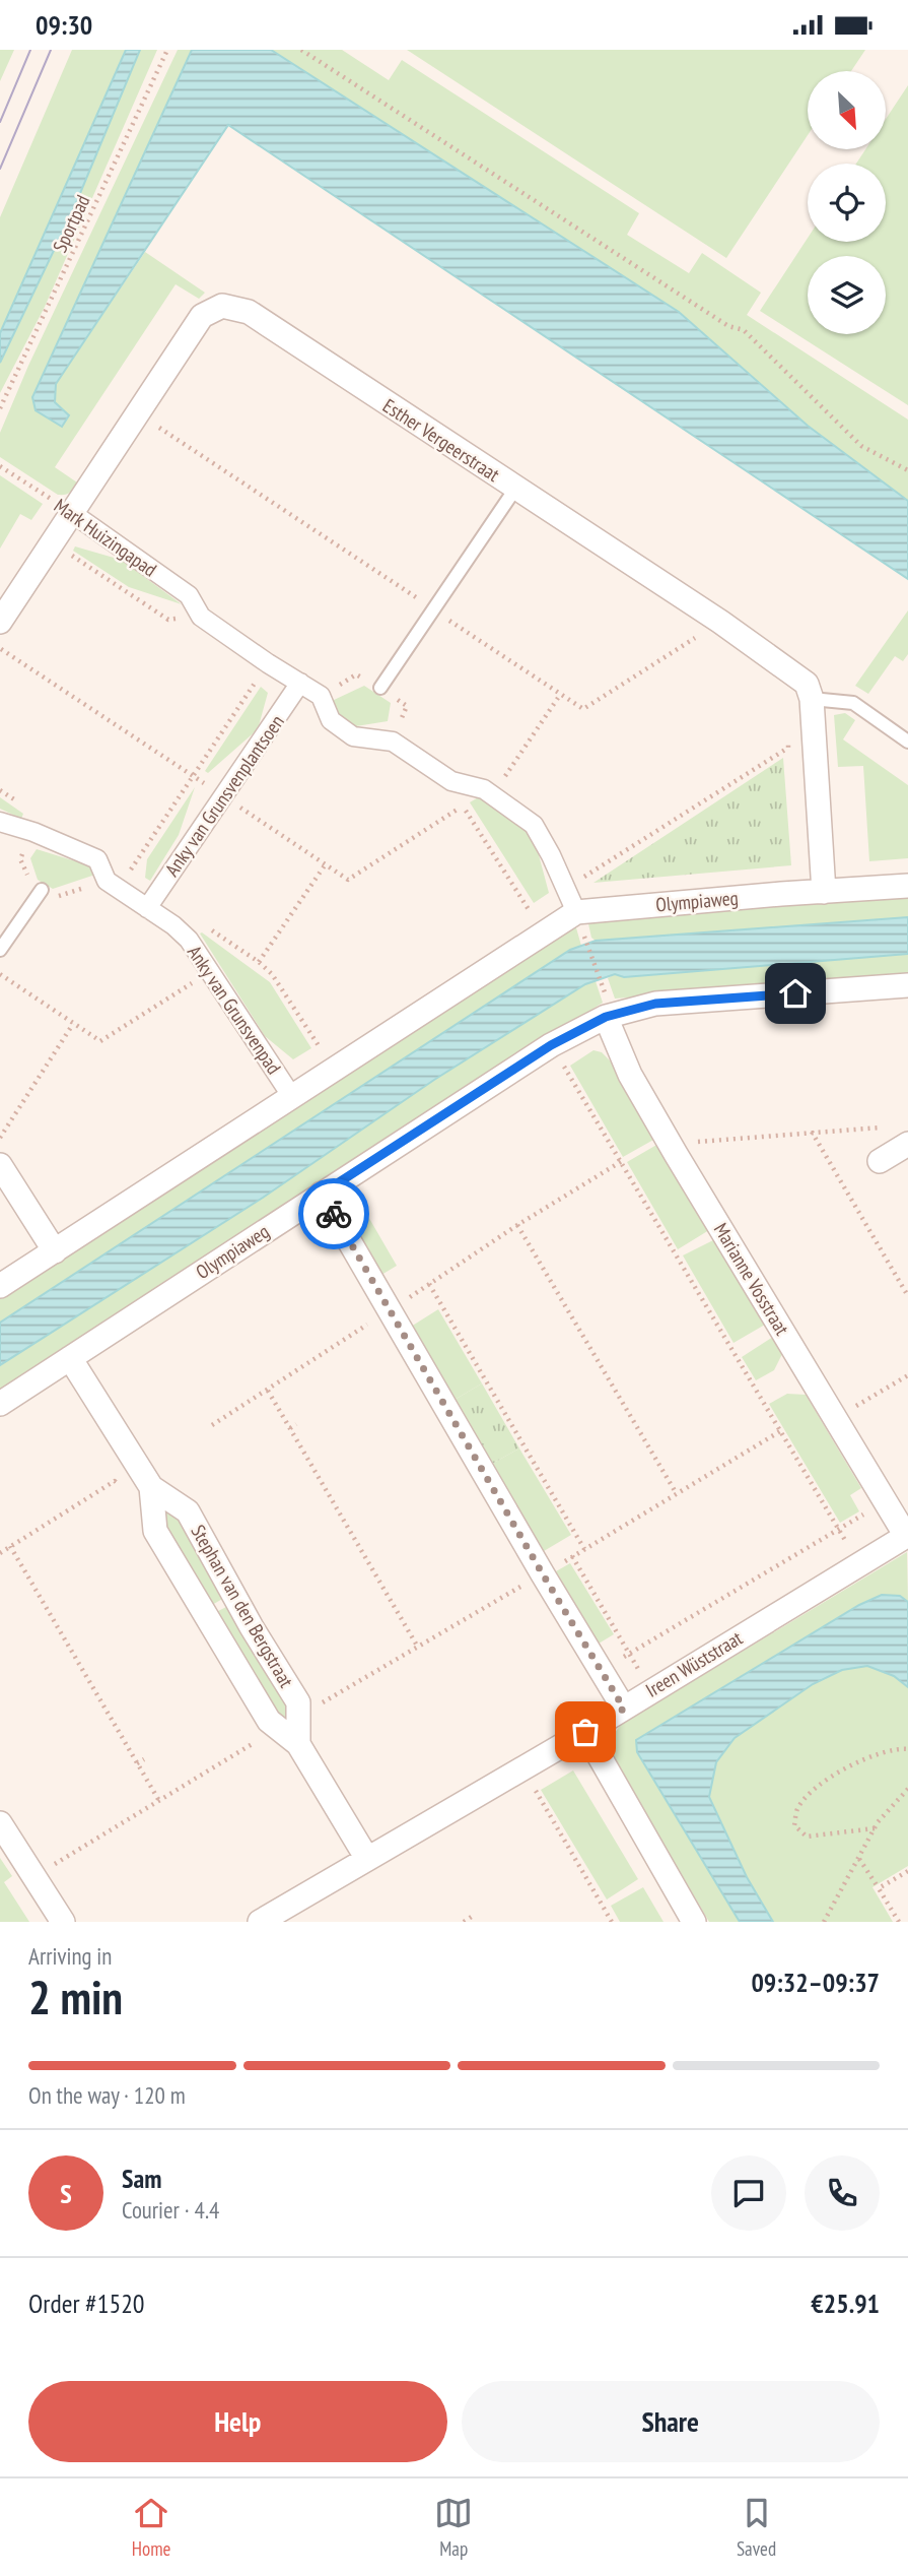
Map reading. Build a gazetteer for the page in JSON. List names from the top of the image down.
{
  "streets": {
    "street": [
      "Esther Vergeerstraat",
      "Mark Huizingapad",
      "Anky van Grunsvenplantsoen",
      "Olympiaweg",
      "Anky van Grunsvenpad",
      "Marianne Vosstraat",
      "Stephan van den Bergstraat",
      "Ireen Wüststraat"
    ],
    "path": ["Sportpad"]
  },
  "crossings": [
    ["Esther Vergeerstraat", "Mark Huizingapad"],
    ["Mark Huizingapad", "Anky van Grunsvenplantsoen"],
    ["Mark Huizingapad", "Olympiaweg"],
    ["Anky van Grunsvenplantsoen", "Anky van Grunsvenpad"],
    ["Olympiaweg", "Anky van Grunsvenpad"],
    ["Olympiaweg", "Marianne Vosstraat"],
    ["Olympiaweg", "Stephan van den Bergstraat"],
    ["Marianne Vosstraat", "Ireen Wüststraat"],
    ["Stephan van den Bergstraat", "Ireen Wüststraat"]
  ],
  "north": "bottom right",
  "page": {
    "status": "09:30",
    "heading": ["2 min", "Arriving in", "09:32–09:37"],
    "panel": [
      "Sam",
      "Courier · 4.4",
      "Order #1520",
      "€25.91"
    ],
    "bar": "On the way · 120 m",
    "round": "S",
    "buttons": ["Help", "Share"],
    "tabs": ["Home", "Map", "Saved"]
  }
}
